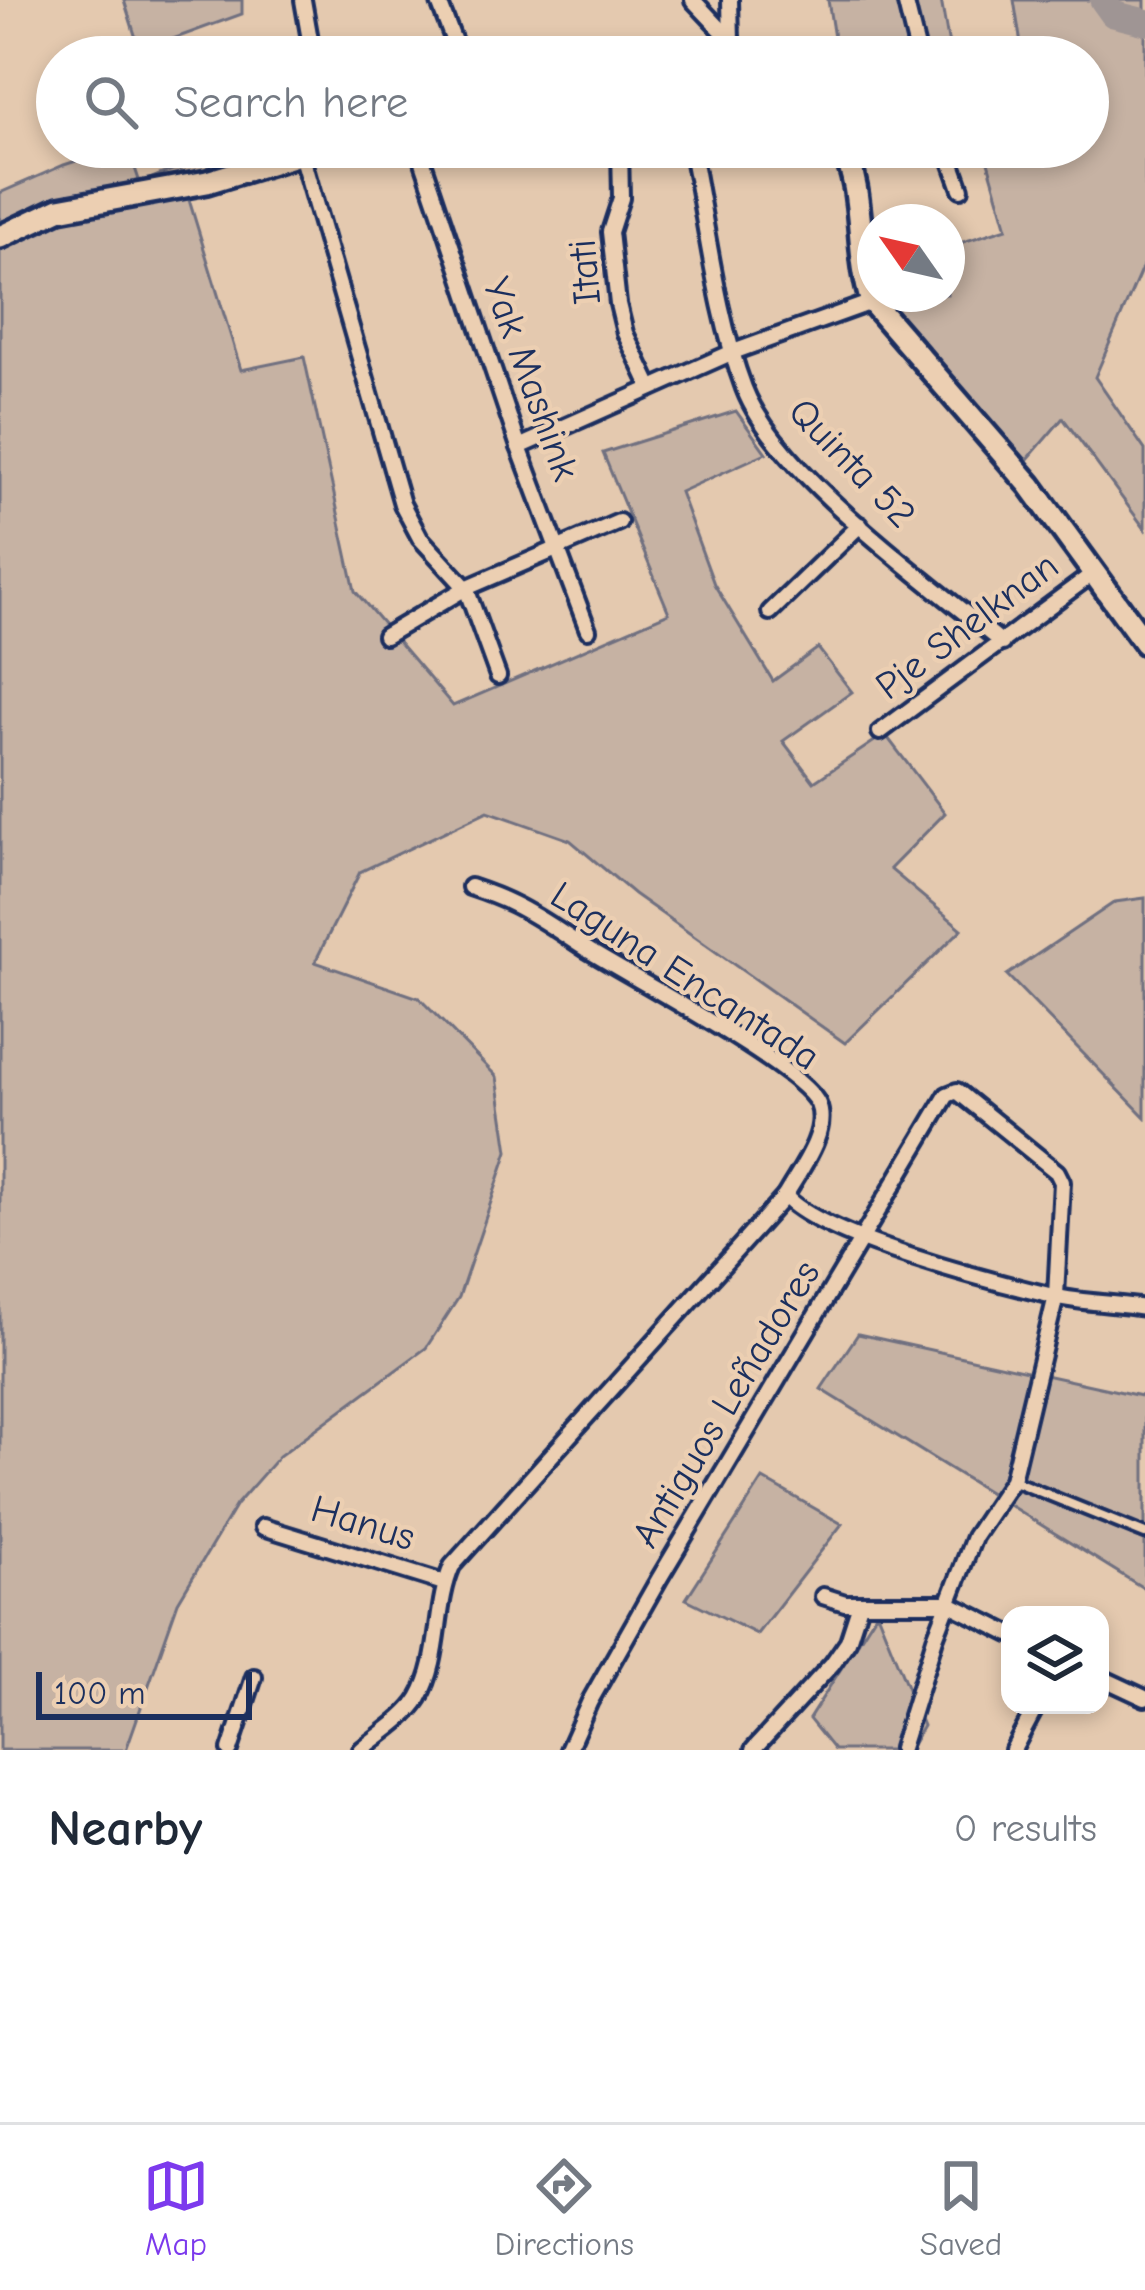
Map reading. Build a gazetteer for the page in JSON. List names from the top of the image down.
{
  "streets": {
    "street": [
      "Itati",
      "Yak Mashink",
      "Quinta 52",
      "Pje Shelknan",
      "Laguna Encantada",
      "Antiguos Leñadores",
      "Hanus"
    ]
  },
  "crossings": [
    ["Quinta 52", "Pje Shelknan"]
  ],
  "scale_bar": "100 m",
  "north": "top left",
  "page": {
    "search": "Search here",
    "scale": "100 m",
    "heading": ["Nearby", "0 results"],
    "nav": ["Map", "Directions", "Saved"]
  }
}
